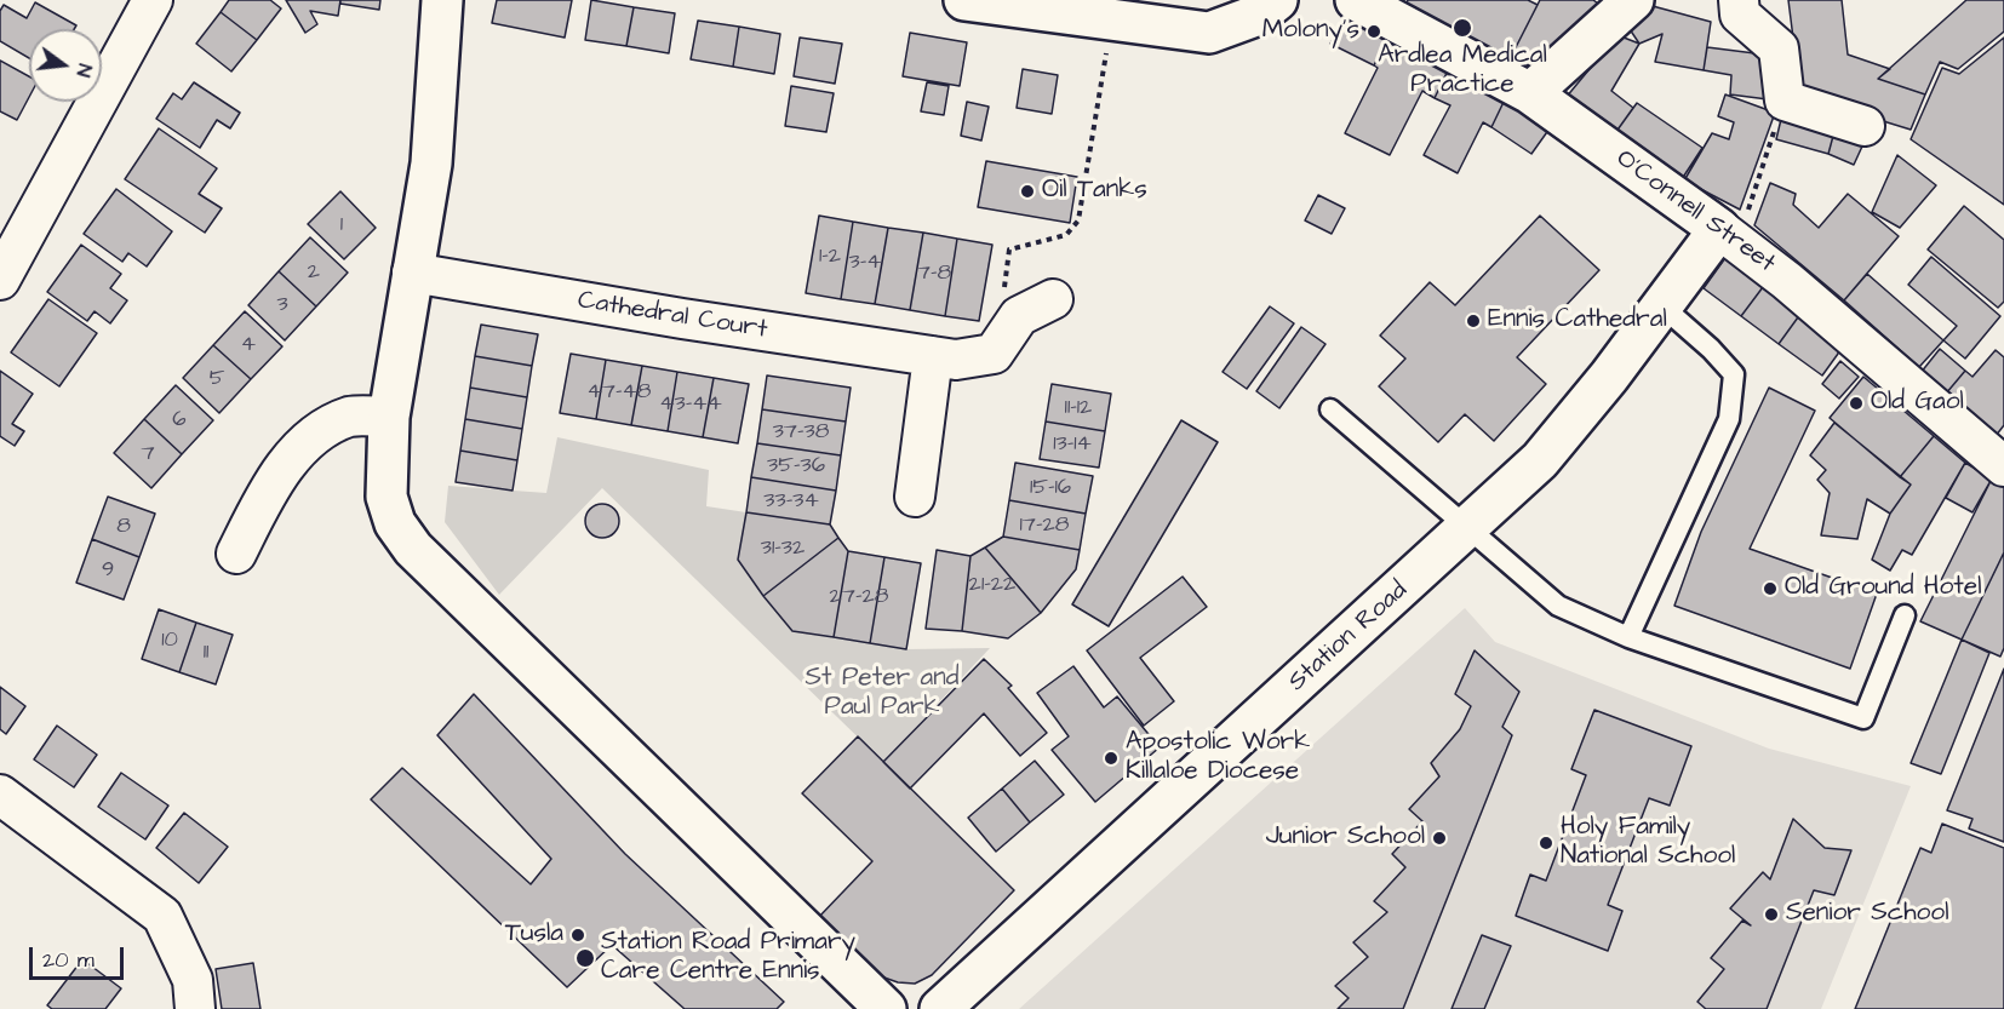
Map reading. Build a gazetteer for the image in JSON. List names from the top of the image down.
{
  "streets": {
    "main road": ["O'Connell Street", "Station Road"],
    "street": ["Cathedral Court"]
  },
  "crossings": [
    ["O'Connell Street", "Station Road"]
  ],
  "parks": ["St Peter and Paul Park"],
  "places": [
    "Ardlea Medical Practice",
    "Molony's",
    "Oil Tanks",
    "Ennis Cathedral",
    "Old Gaol",
    "Old Ground Hotel",
    "Apostolic Work Killaloe Diocese",
    "Junior School",
    "Holy Family National School",
    "Senior School",
    "Tusla",
    "Station Road Primary Care Centre Ennis"
  ],
  "house_numbers": [
    "1",
    "1-2",
    "3-4",
    "2",
    "7-8",
    "3",
    "4",
    "5",
    "47-48",
    "43-44",
    "11-12",
    "6",
    "37-38",
    "13-14",
    "7",
    "35-36",
    "15-16",
    "33-34",
    "17-28",
    "8",
    "31-32",
    "9",
    "21-22",
    "27-28",
    "10",
    "11"
  ],
  "scale_bar": "20 m",
  "north": "right"
}
